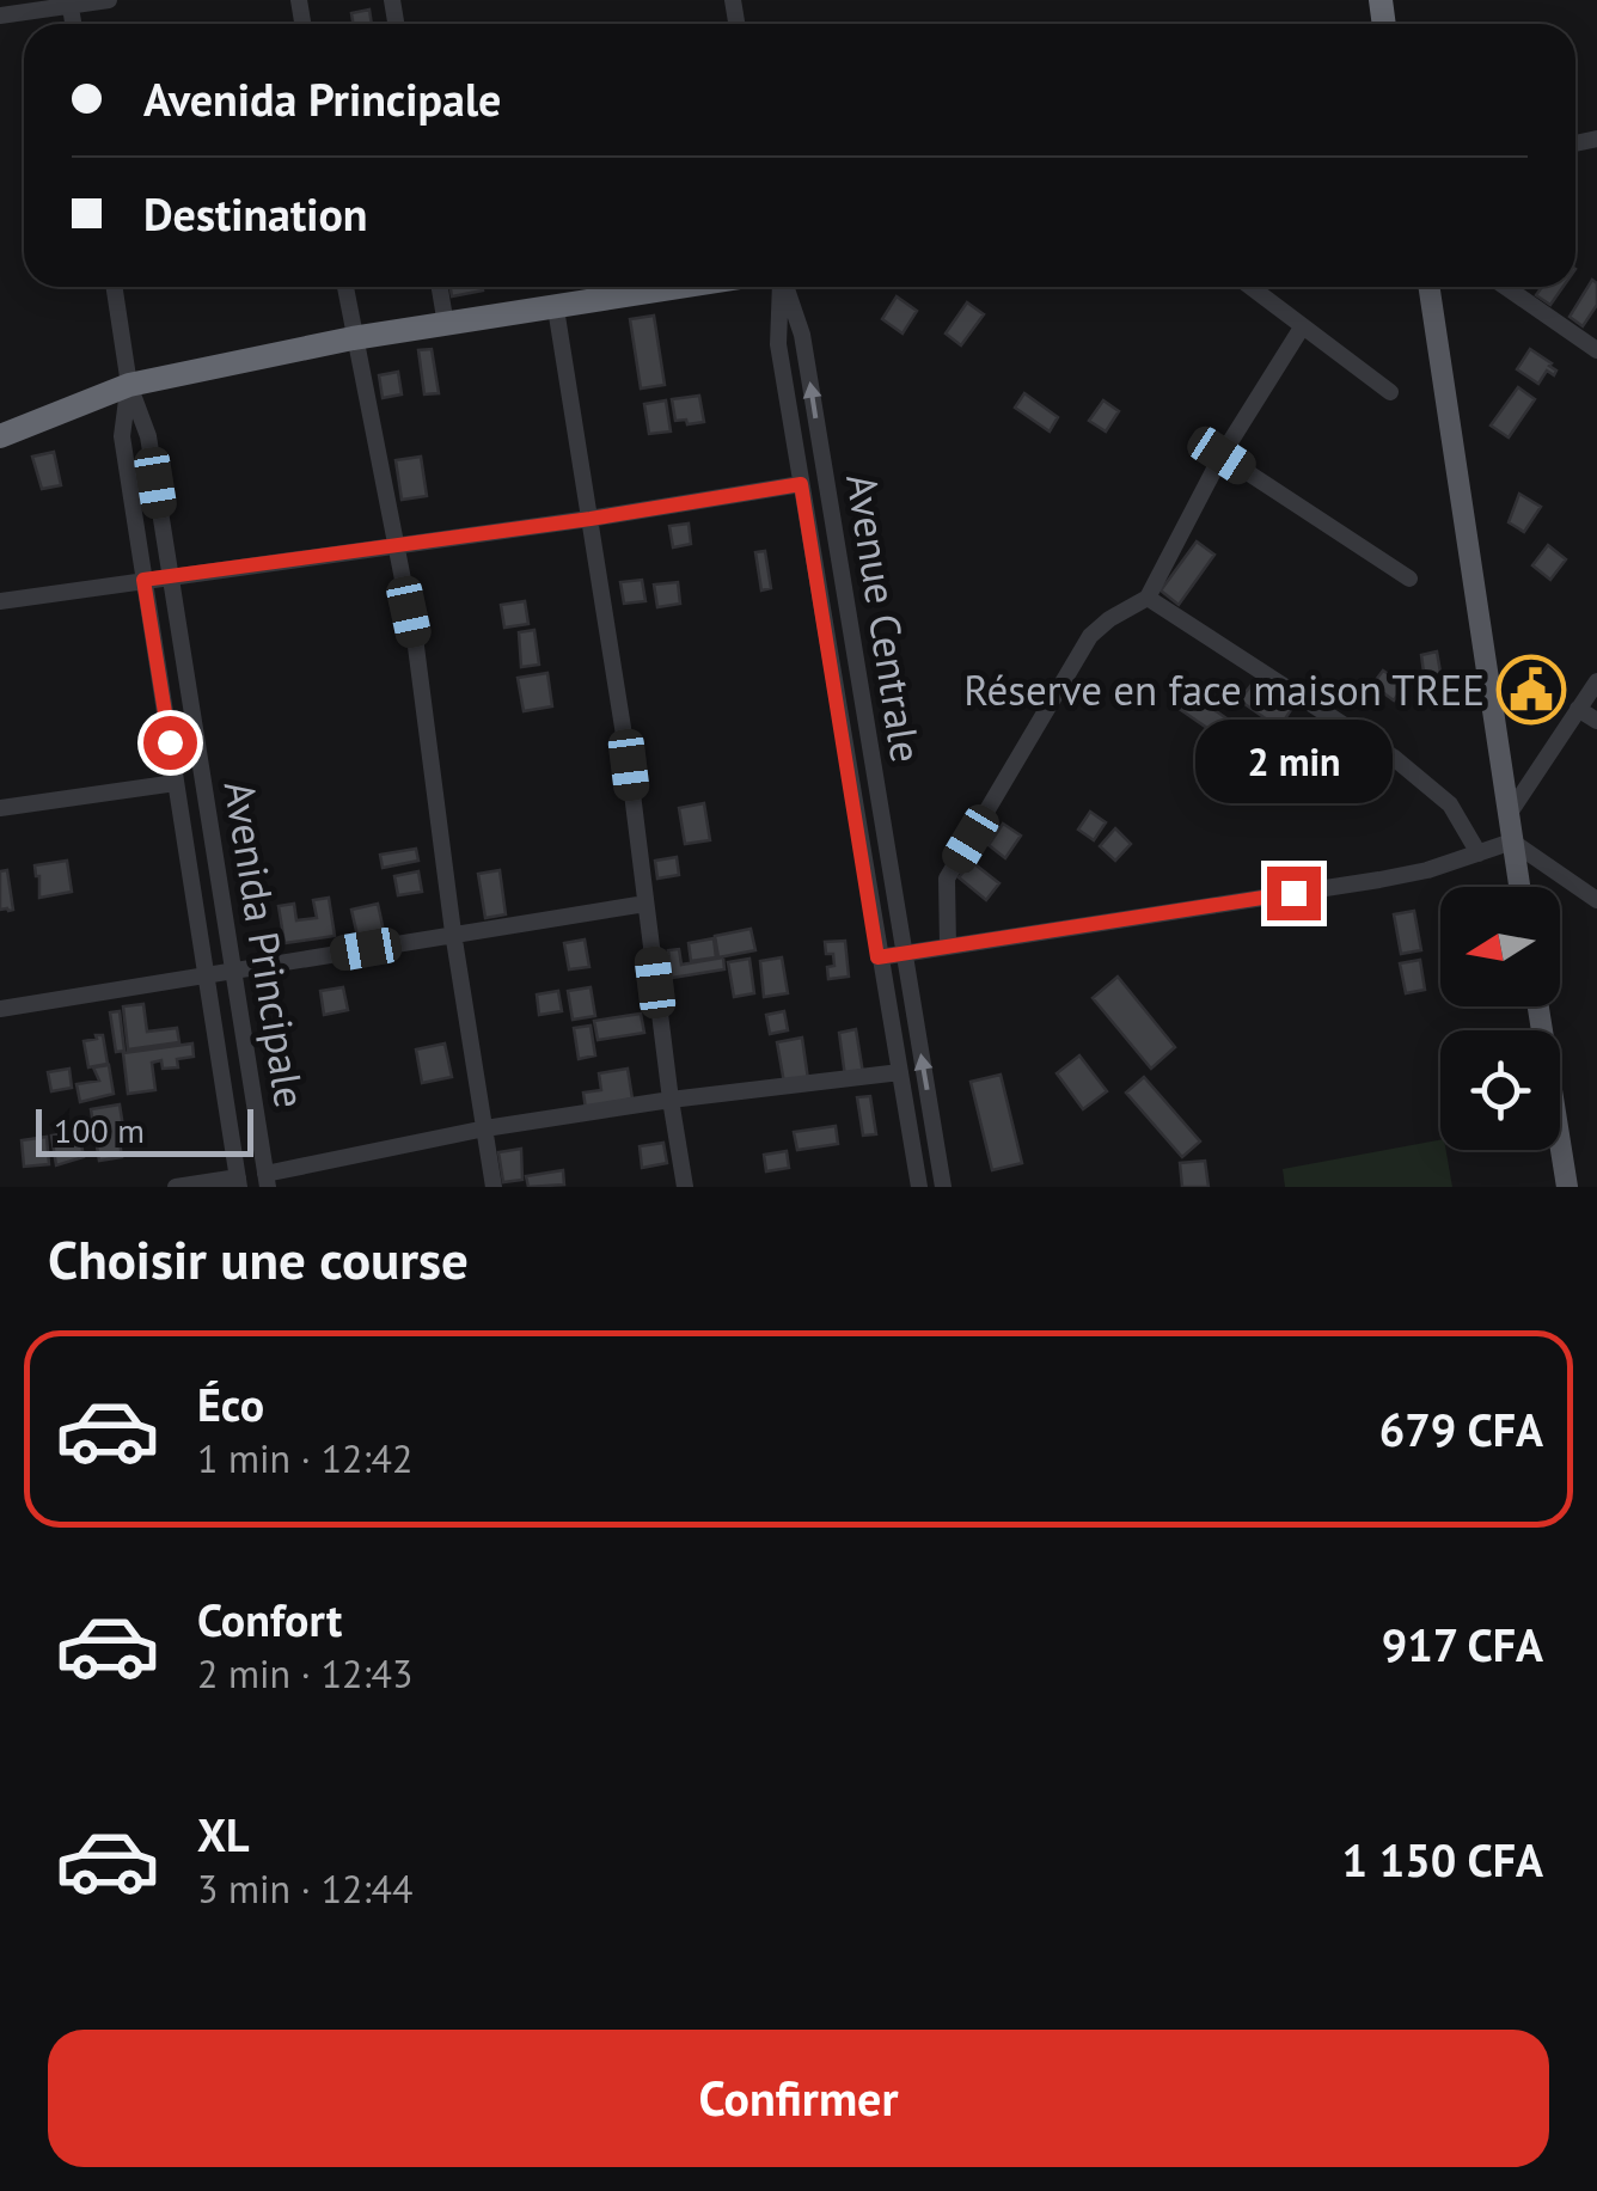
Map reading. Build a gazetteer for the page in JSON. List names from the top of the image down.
{
  "streets": {
    "street": ["Avenue Centrale", "Avenida Principale"]
  },
  "places": {
    "public building": ["Réserve en face maison TREE"]
  },
  "scale_bar": "100 m",
  "north": "left",
  "page": {
    "banner": ["Avenida Principale", "Destination"],
    "bubble": "2 min",
    "scale": "100 m",
    "heading": "Choisir une course",
    "list": [
      {
        "name": "Éco",
        "note": "1 min · 12:42",
        "value": "679 CFA"
      },
      {
        "name": "Confort",
        "note": "2 min · 12:43",
        "value": "917 CFA"
      },
      {
        "name": "XL",
        "note": "3 min · 12:44",
        "value": "1 150 CFA"
      }
    ],
    "buttons": "Confirmer"
  }
}
